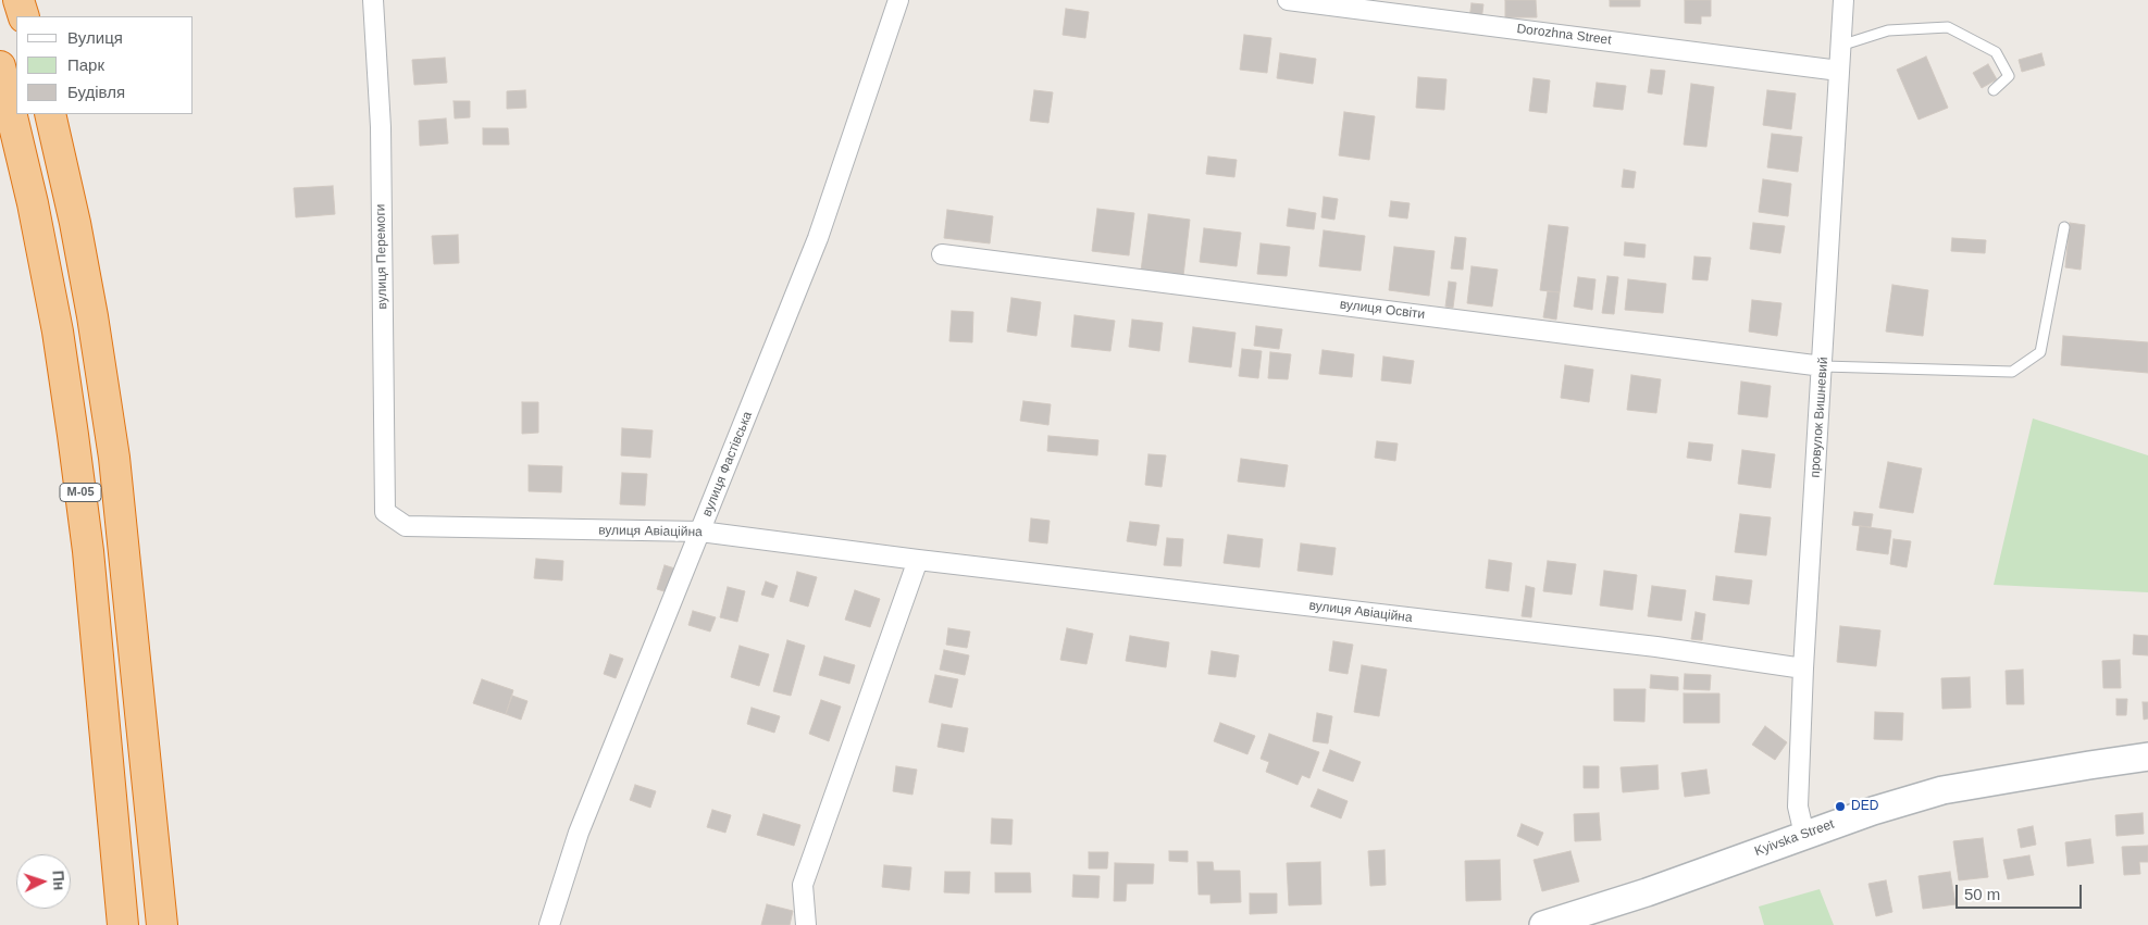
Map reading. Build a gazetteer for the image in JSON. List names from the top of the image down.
{
  "streets": {
    "highway": ["М-05"],
    "street": [
      "Dorozhna Street",
      "вулиця Перемоги",
      "вулиця Освіти",
      "провулок Вишневий",
      "вулиця Фастівська",
      "вулиця Авіаційна",
      "Kyivska Street"
    ]
  },
  "crossings": [
    ["Dorozhna Street", "провулок Вишневий"],
    ["вулиця Перемоги", "вулиця Авіаційна"],
    ["вулиця Освіти", "провулок Вишневий"],
    ["провулок Вишневий", "вулиця Авіаційна"],
    ["провулок Вишневий", "Kyivska Street"],
    ["вулиця Фастівська", "вулиця Авіаційна"]
  ],
  "places": ["DED"],
  "legend": ["Вулиця", "Парк", "Будівля"],
  "scale_bar": "50 m",
  "north": "right"
}
